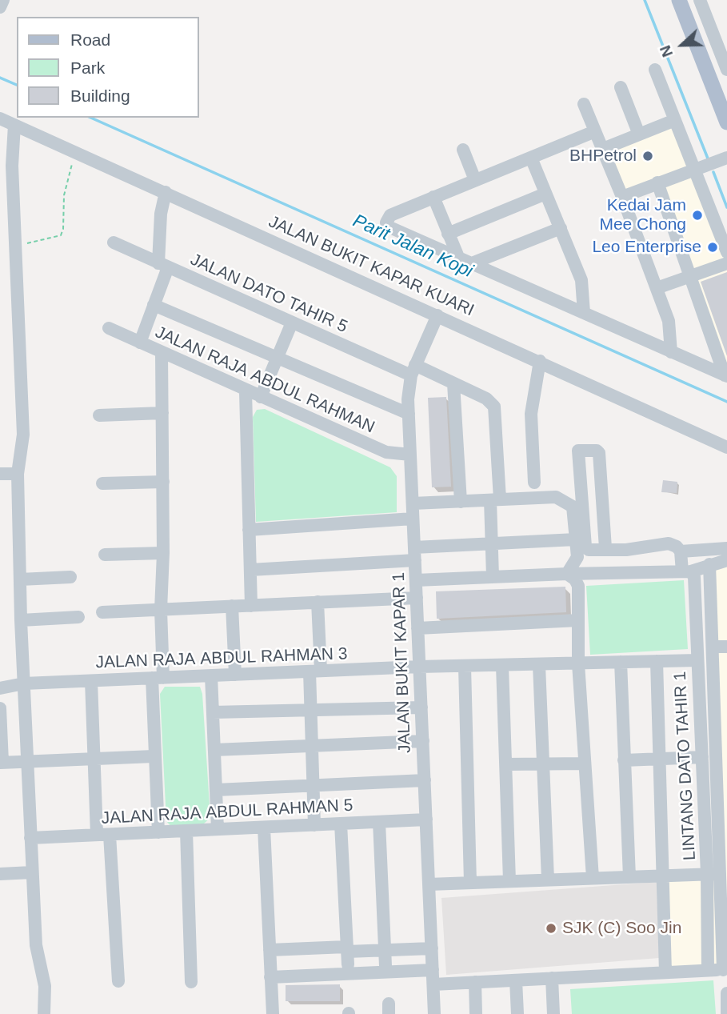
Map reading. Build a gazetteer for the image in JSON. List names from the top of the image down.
{
  "streets": {
    "street": [
      "JALAN BUKIT KAPAR KUARI",
      "JALAN DATO TAHIR 5",
      "JALAN RAJA ABDUL RAHMAN",
      "JALAN RAJA ABDUL RAHMAN 3",
      "JALAN BUKIT KAPAR 1",
      "LINTANG DATO TAHIR 1",
      "JALAN RAJA ABDUL RAHMAN 5"
    ]
  },
  "crossings": [
    ["JALAN BUKIT KAPAR KUARI", "JALAN BUKIT KAPAR 1"],
    ["JALAN DATO TAHIR 5", "JALAN BUKIT KAPAR 1"],
    ["JALAN RAJA ABDUL RAHMAN", "JALAN BUKIT KAPAR 1"],
    ["JALAN RAJA ABDUL RAHMAN 3", "JALAN BUKIT KAPAR 1"],
    ["JALAN RAJA ABDUL RAHMAN 3", "LINTANG DATO TAHIR 1"],
    ["JALAN BUKIT KAPAR 1", "JALAN RAJA ABDUL RAHMAN 5"]
  ],
  "water": ["Parit Jalan Kopi"],
  "places": [
    "BHPetrol",
    "Kedai Jam Mee Chong",
    "Leo Enterprise",
    "SJK (C) Soo Jin"
  ],
  "legend": ["Road", "Park", "Building"],
  "north": "left"
}
